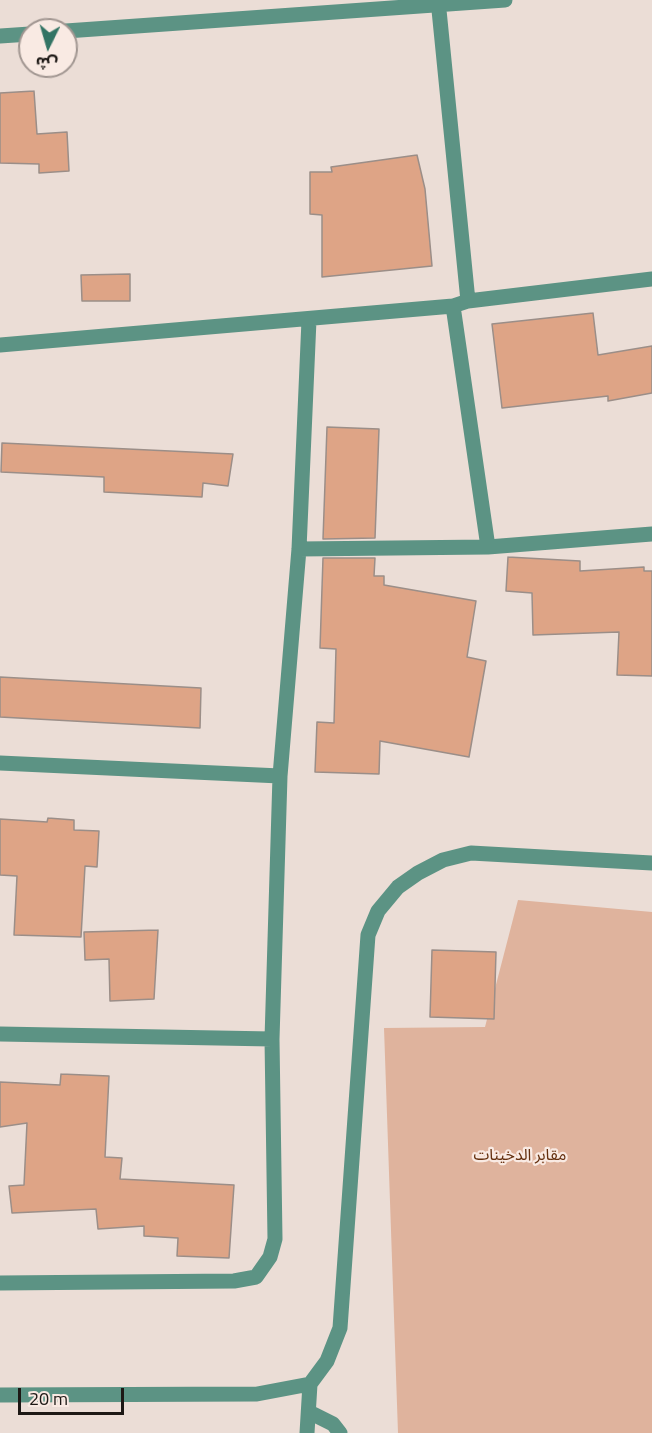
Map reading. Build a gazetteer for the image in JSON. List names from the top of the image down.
{
  "parks": ["مقابر الدخينات"],
  "scale_bar": "20 m",
  "north": "bottom"
}
